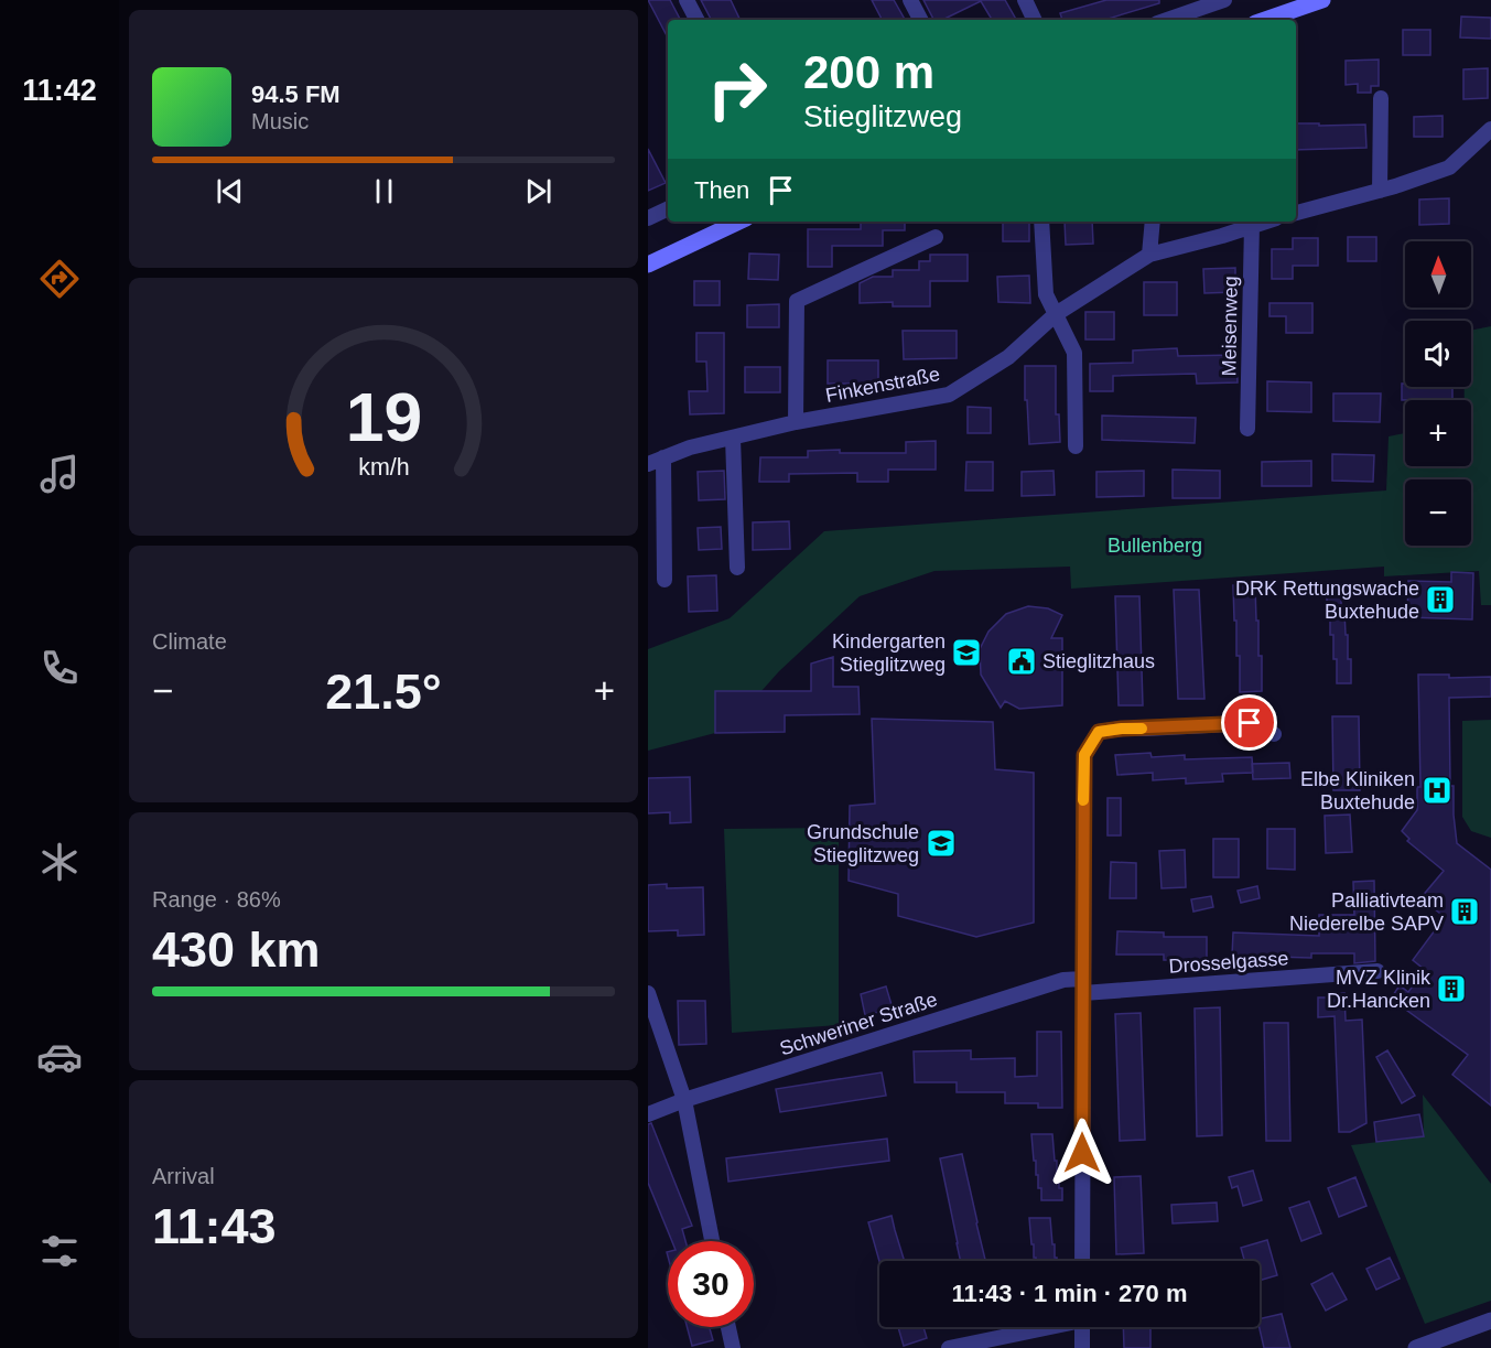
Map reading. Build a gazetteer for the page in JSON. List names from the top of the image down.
{
  "streets": {
    "street": [
      "Meisenweg",
      "Finkenstraße",
      "Drosselgasse",
      "Schweriner Straße"
    ]
  },
  "crossings": [
    ["Meisenweg", "Finkenstraße"],
    ["Drosselgasse", "Schweriner Straße"]
  ],
  "parks": ["Bullenberg"],
  "places": {
    "building": ["DRK Rettungswache Buxtehude", "Palliativteam Niederelbe SAPV", "MVZ Klinik Dr.Hancken"],
    "school or university": ["Kindergarten Stieglitzweg", "Grundschule Stieglitzweg"],
    "public building": ["Stieglitzhaus"],
    "hospital": ["Elbe Kliniken Buxtehude"]
  },
  "north": "top",
  "page": {
    "tabs": "11:42",
    "turn": ["200 m", "Stieglitzweg"],
    "song": ["94.5 FM", "Music"],
    "then": "Then",
    "map_buttons": ["+", "−"],
    "tile": [
      "Climate",
      ["Range · 86%", "430 km"],
      ["Arrival", "11:43"]
    ],
    "heat": ["−", "21.5°", "+"],
    "limit": "30",
    "trip": "11:43 · 1 min · 270 m",
    "gauge": ["19", "km/h"]
  }
}
